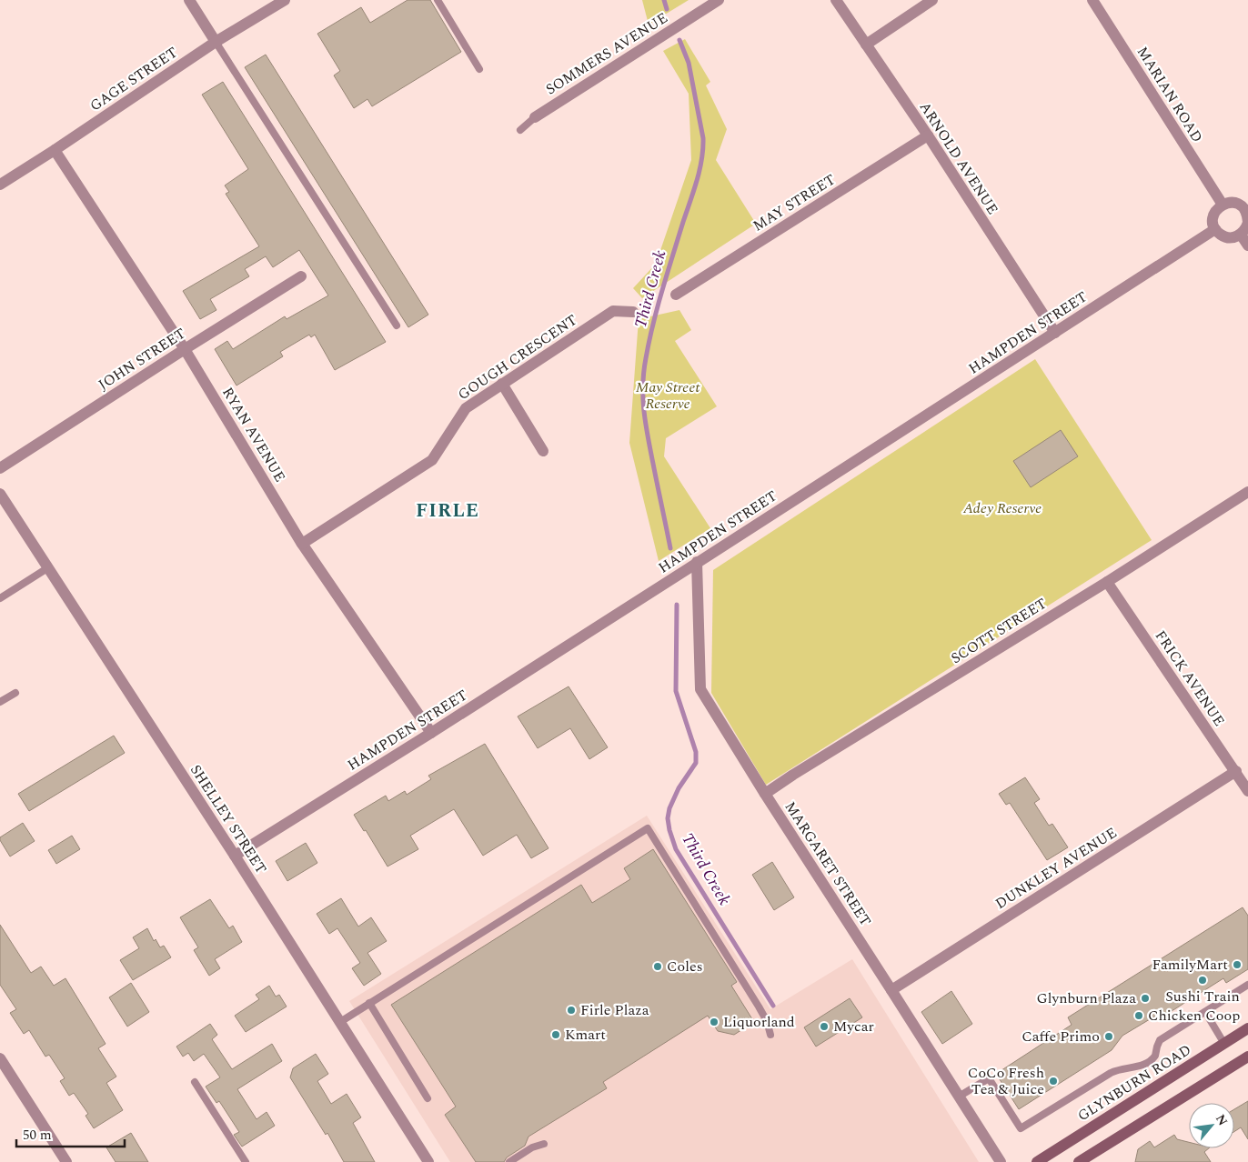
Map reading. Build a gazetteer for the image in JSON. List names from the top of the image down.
{
  "streets": {
    "main road": ["GLYNBURN ROAD"],
    "street": [
      "SOMMERS AVENUE",
      "GAGE STREET",
      "MARIAN ROAD",
      "ARNOLD AVENUE",
      "MAY STREET",
      "HAMPDEN STREET",
      "GOUGH CRESCENT",
      "JOHN STREET",
      "RYAN AVENUE",
      "SCOTT STREET",
      "FRICK AVENUE",
      "SHELLEY STREET",
      "MARGARET STREET",
      "DUNKLEY AVENUE"
    ]
  },
  "crossings": [
    ["GAGE STREET", "RYAN AVENUE"],
    ["MARIAN ROAD", "HAMPDEN STREET"],
    ["ARNOLD AVENUE", "MAY STREET"],
    ["ARNOLD AVENUE", "HAMPDEN STREET"],
    ["HAMPDEN STREET", "RYAN AVENUE"],
    ["HAMPDEN STREET", "SHELLEY STREET"],
    ["HAMPDEN STREET", "MARGARET STREET"],
    ["GOUGH CRESCENT", "RYAN AVENUE"],
    ["JOHN STREET", "RYAN AVENUE"],
    ["SCOTT STREET", "FRICK AVENUE"],
    ["SCOTT STREET", "MARGARET STREET"],
    ["FRICK AVENUE", "DUNKLEY AVENUE"],
    ["MARGARET STREET", "DUNKLEY AVENUE"]
  ],
  "districts": ["FIRLE"],
  "water": ["Third Creek"],
  "parks": ["May Street Reserve", "Adey Reserve"],
  "places": [
    "FamilyMart",
    "Coles",
    "Sushi Train",
    "Glynburn Plaza",
    "Firle Plaza",
    "Chicken Coop",
    "Liquorland",
    "Mycar",
    "Kmart",
    "Caffe Primo",
    "CoCo Fresh Tea & Juice"
  ],
  "scale_bar": "50 m",
  "north": "top right"
}
